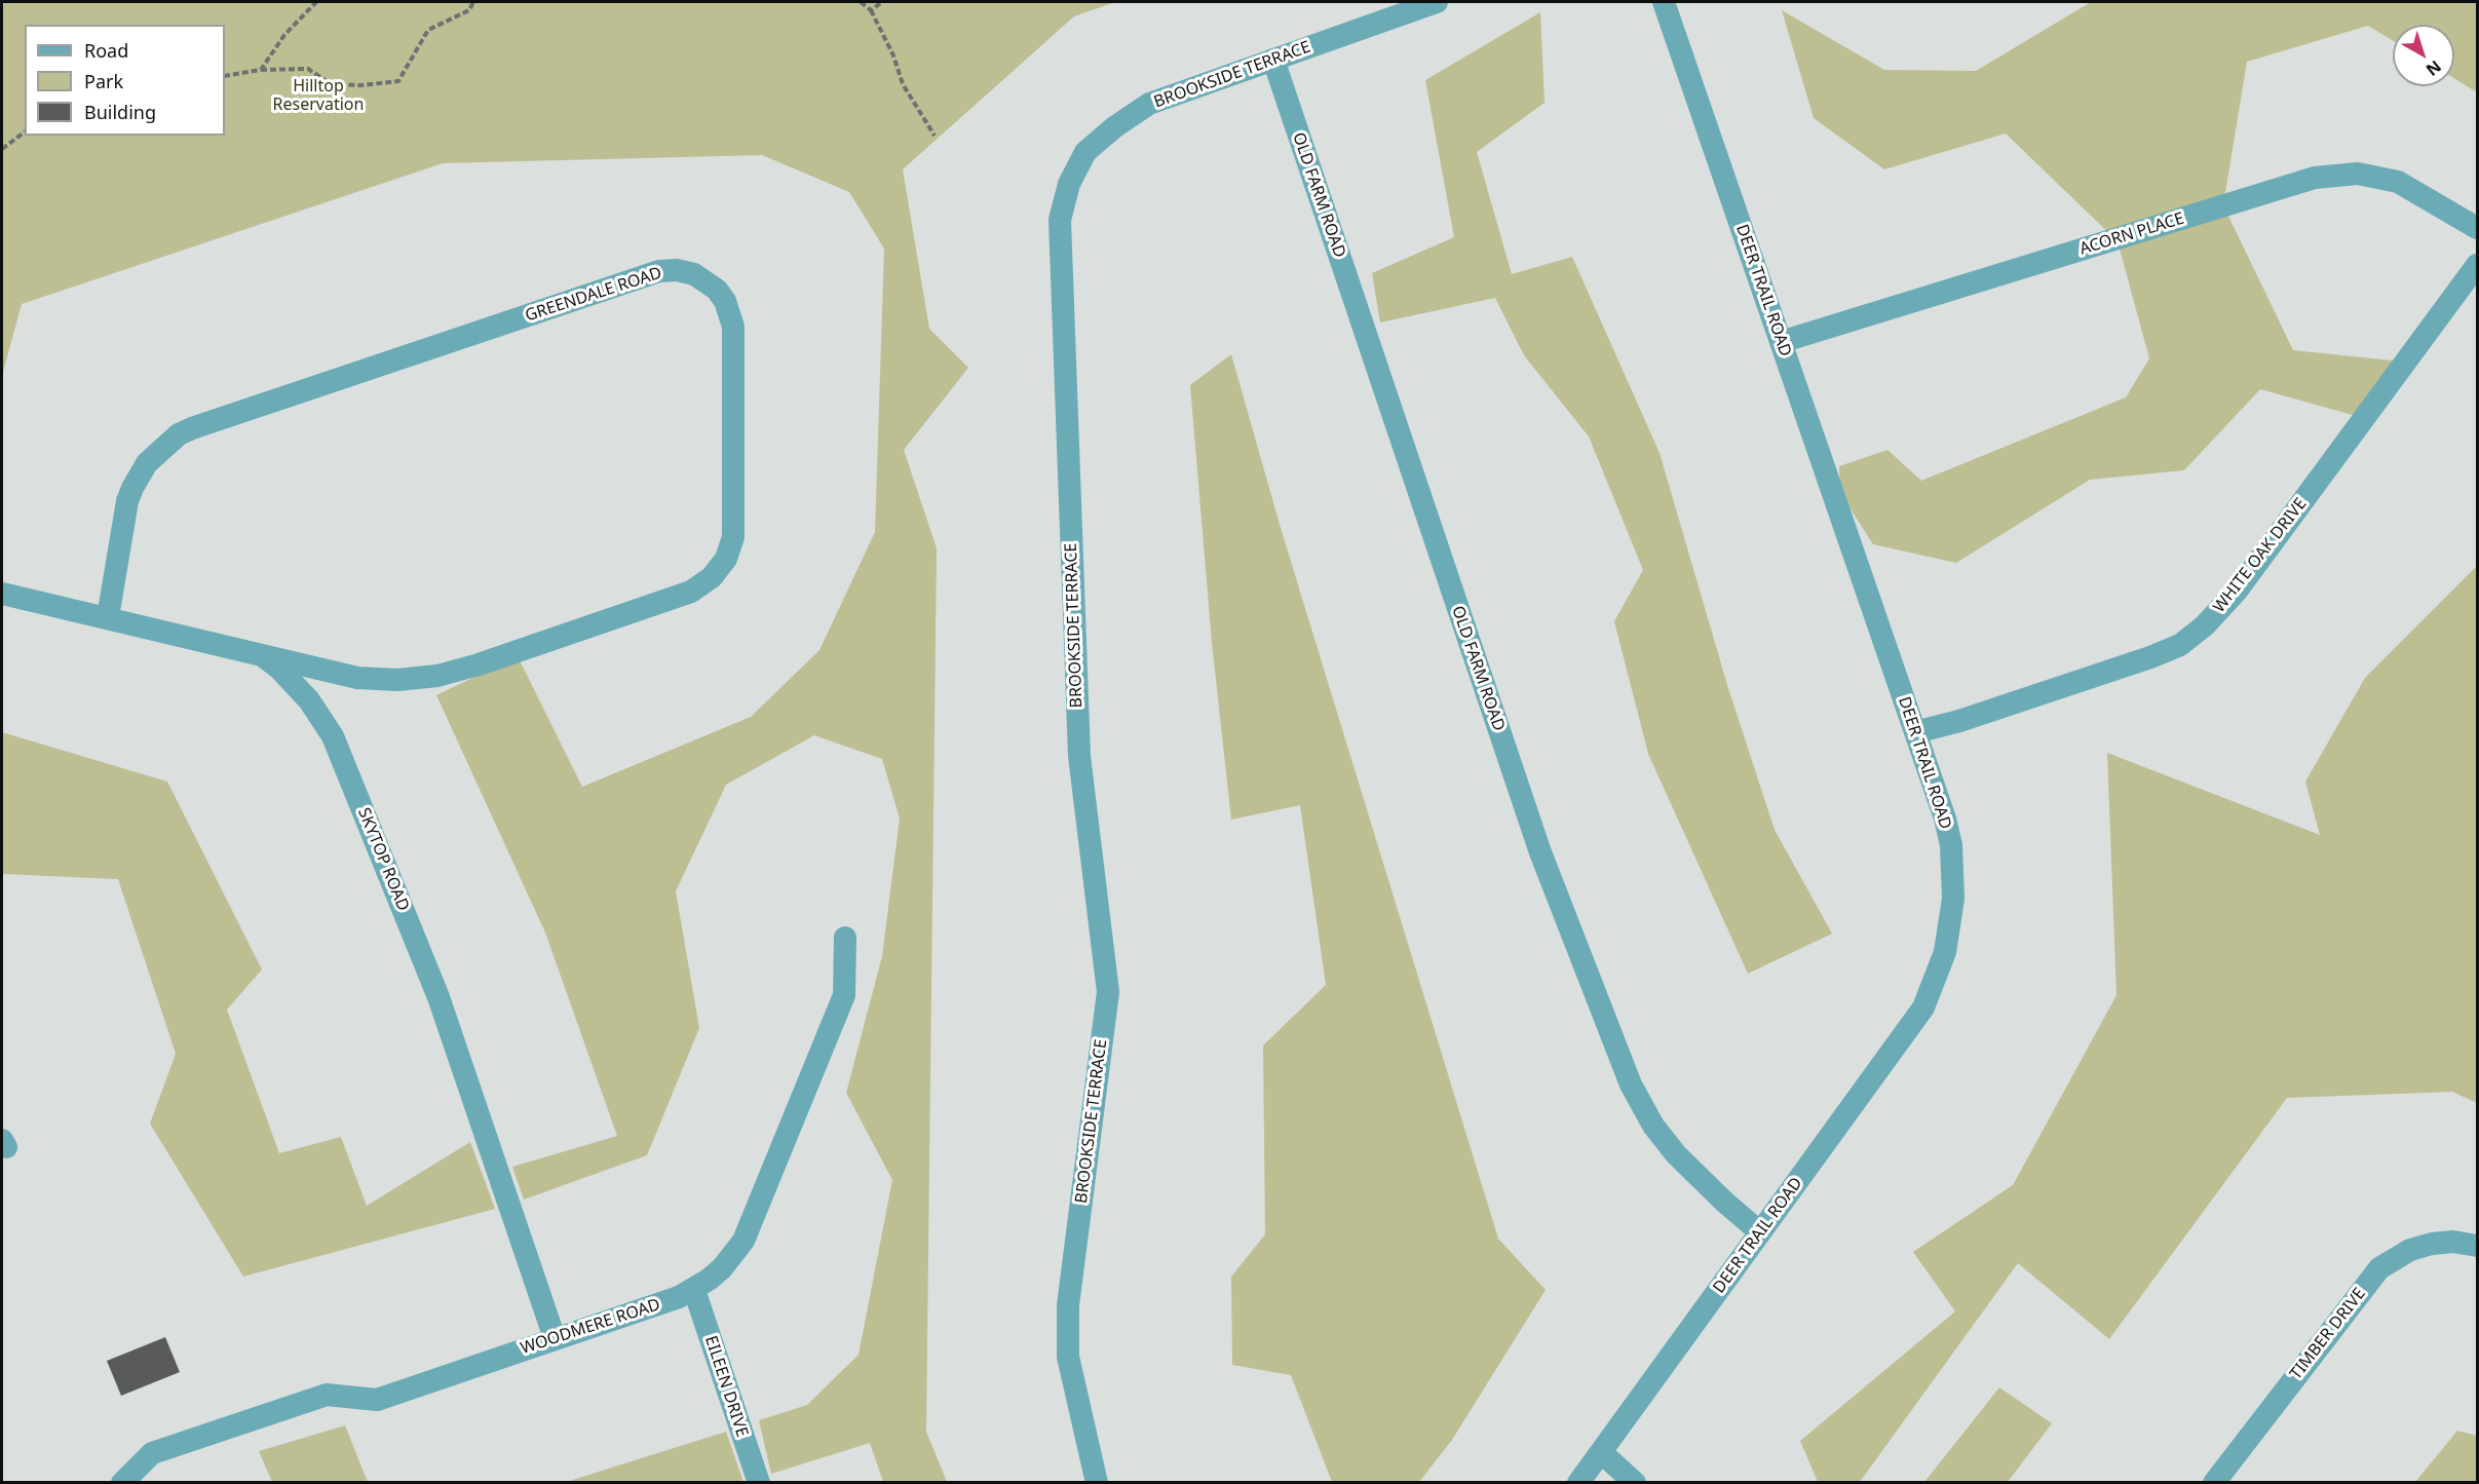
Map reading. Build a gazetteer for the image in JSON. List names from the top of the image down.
{
  "streets": {
    "street": [
      "BROOKSIDE TERRACE",
      "OLD FARM ROAD",
      "ACORN PLACE",
      "DEER TRAIL ROAD",
      "GREENDALE ROAD",
      "WHITE OAK DRIVE",
      "SKYTOP ROAD",
      "WOODMERE ROAD",
      "TIMBER DRIVE",
      "EILEEN DRIVE"
    ]
  },
  "crossings": [
    ["BROOKSIDE TERRACE", "OLD FARM ROAD"],
    ["OLD FARM ROAD", "DEER TRAIL ROAD"],
    ["ACORN PLACE", "DEER TRAIL ROAD"],
    ["DEER TRAIL ROAD", "WHITE OAK DRIVE"],
    ["GREENDALE ROAD", "SKYTOP ROAD"],
    ["SKYTOP ROAD", "WOODMERE ROAD"],
    ["WOODMERE ROAD", "EILEEN DRIVE"]
  ],
  "parks": ["Hilltop Reservation"],
  "legend": ["Road", "Park", "Building"],
  "north": "bottom right"
}
